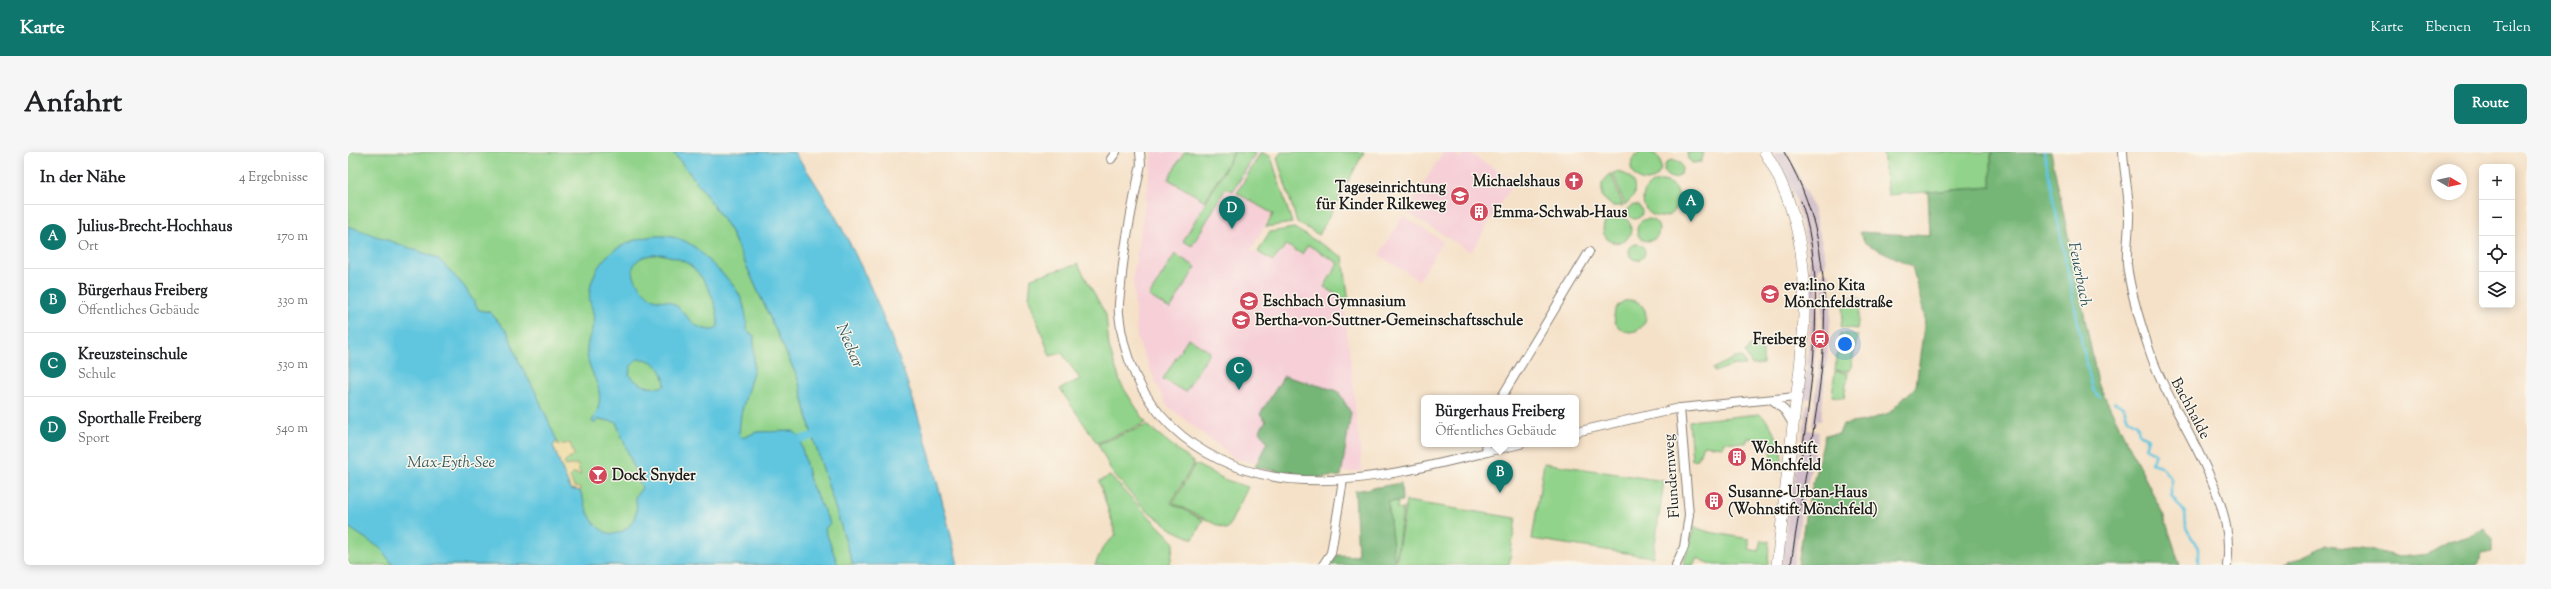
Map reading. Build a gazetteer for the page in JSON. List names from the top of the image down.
{
  "streets": {
    "street": ["Bachhalde", "Flundernweg"]
  },
  "water": ["Feuerbach", "Neckar", "Max-Eyth-See"],
  "places": {
    "church": ["Michaelshaus"],
    "school or university": [
      "Tageseinrichtung für Kinder Rilkeweg",
      "eva:lino Kita Mönchfeldstraße",
      "Eschbach Gymnasium",
      "Bertha-von-Suttner-Gemeinschaftsschule"
    ],
    "building": ["Emma-Schwab-Haus", "Wohnstift Mönchfeld", "Susanne-Urban-Haus (Wohnstift Mönchfeld)"],
    "station": ["Freiberg"],
    "bar": ["Dock Snyder"]
  },
  "north": "right",
  "page": {
    "header": "Karte",
    "nav": ["Karte", "Ebenen", "Teilen"],
    "title": "Anfahrt",
    "buttons": "Route",
    "heading": ["In der Nähe", "4 Ergebnisse"],
    "map_buttons": ["+", "−"],
    "pins": [
      "A",
      "D",
      "C",
      "B"
    ],
    "list": [
      {
        "mark": "A",
        "name": "Julius-Brecht-Hochhaus",
        "note": "Ort",
        "value": "170 m"
      },
      {
        "mark": "B",
        "name": "Bürgerhaus Freiberg",
        "note": "Öffentliches Gebäude",
        "value": "330 m"
      },
      {
        "mark": "C",
        "name": "Kreuzsteinschule",
        "note": "Schule",
        "value": "530 m"
      },
      {
        "mark": "D",
        "name": "Sporthalle Freiberg",
        "note": "Sport",
        "value": "540 m"
      }
    ],
    "popup": ["Bürgerhaus Freiberg", "Öffentliches Gebäude"]
  }
}
